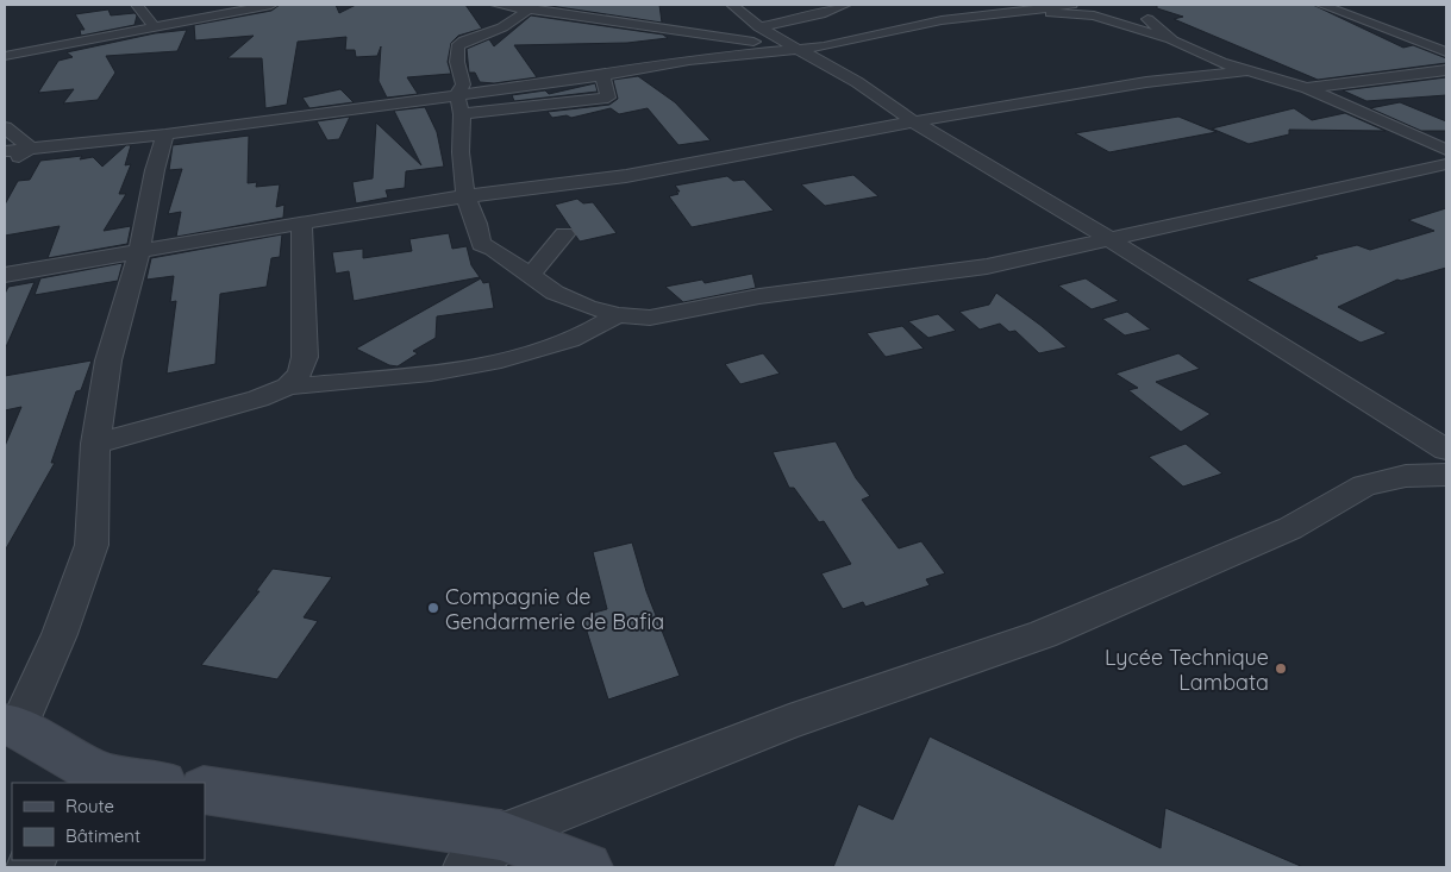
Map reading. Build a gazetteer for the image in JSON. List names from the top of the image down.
{
  "places": ["Compagnie de Gendarmerie de Bafia", "Lycée Technique Lambata"],
  "legend": ["Route", "Bâtiment"]
}
